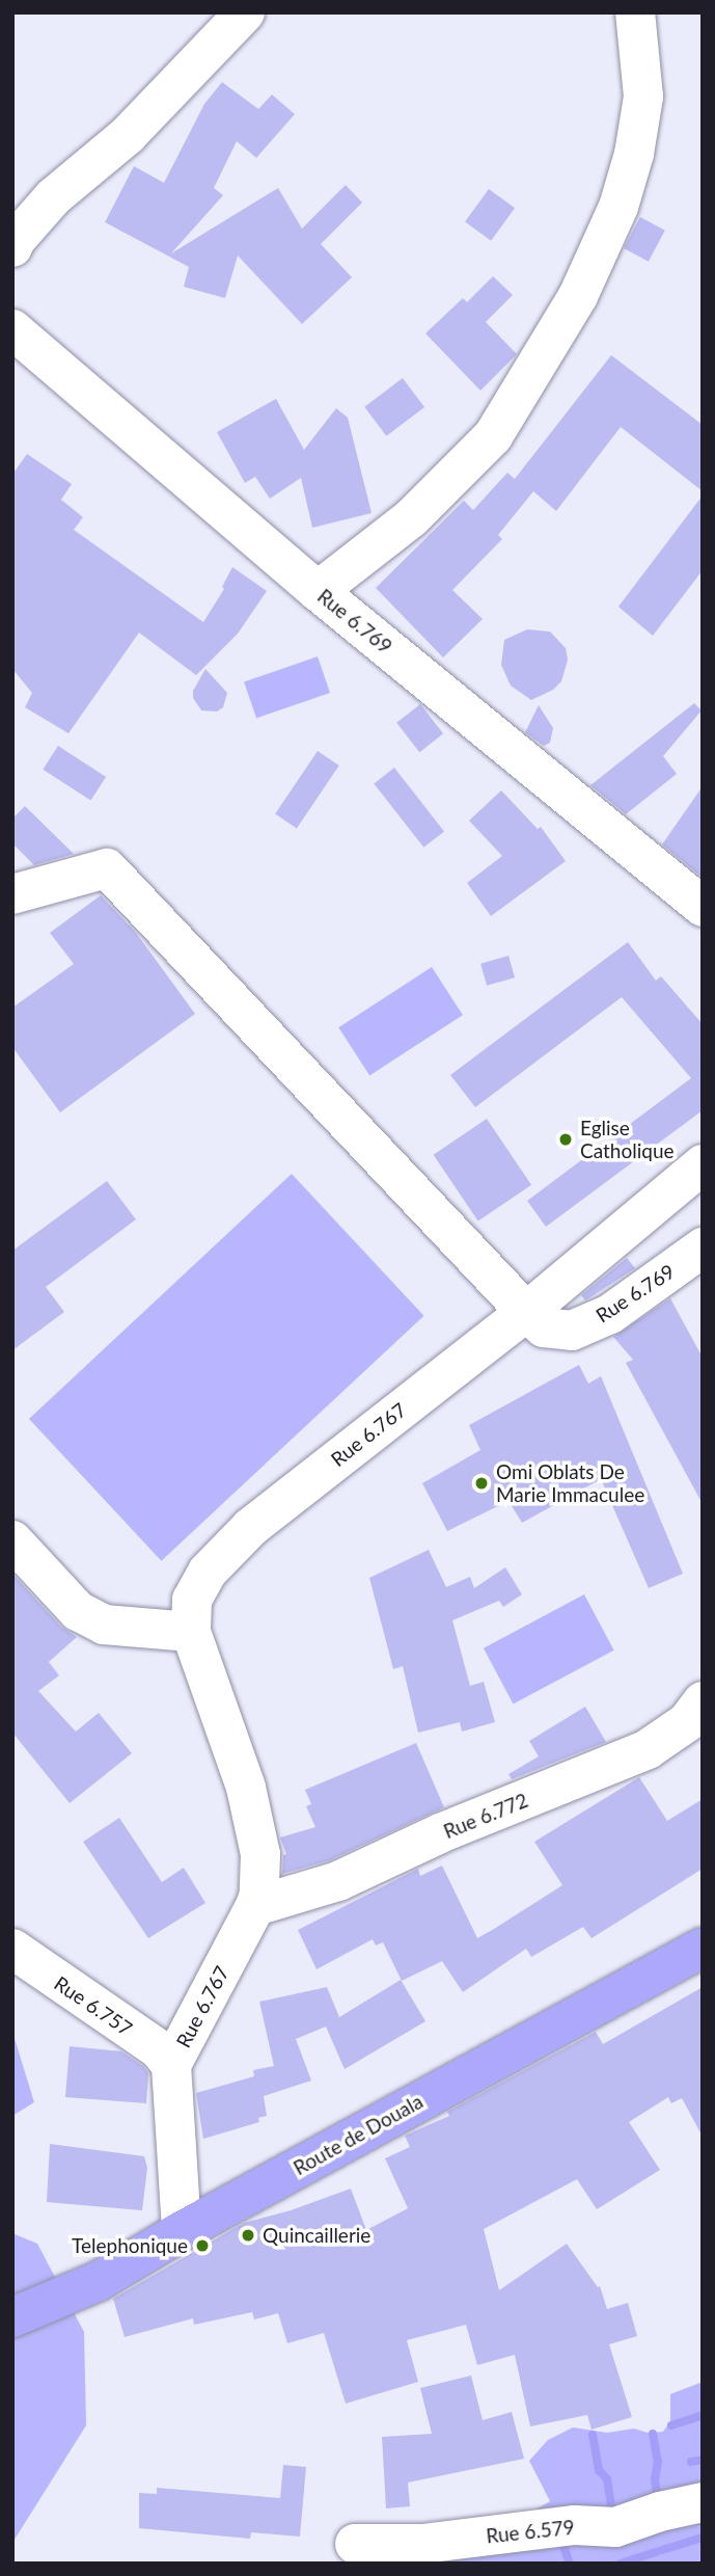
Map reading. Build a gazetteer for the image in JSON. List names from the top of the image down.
{
  "streets": {
    "highway": ["Route de Douala"],
    "street": [
      "Rue 6.769",
      "Rue 6.767",
      "Rue 6.772",
      "Rue 6.757",
      "Rue 6.579"
    ]
  },
  "crossings": [
    ["Rue 6.769", "Rue 6.767"],
    ["Rue 6.767", "Rue 6.772"],
    ["Rue 6.767", "Rue 6.757"],
    ["Rue 6.767", "Route de Douala"]
  ],
  "places": [
    "Eglise Catholique",
    "Omi Oblats De Marie Immaculee",
    "Quincaillerie",
    "Telephonique"
  ]
}
